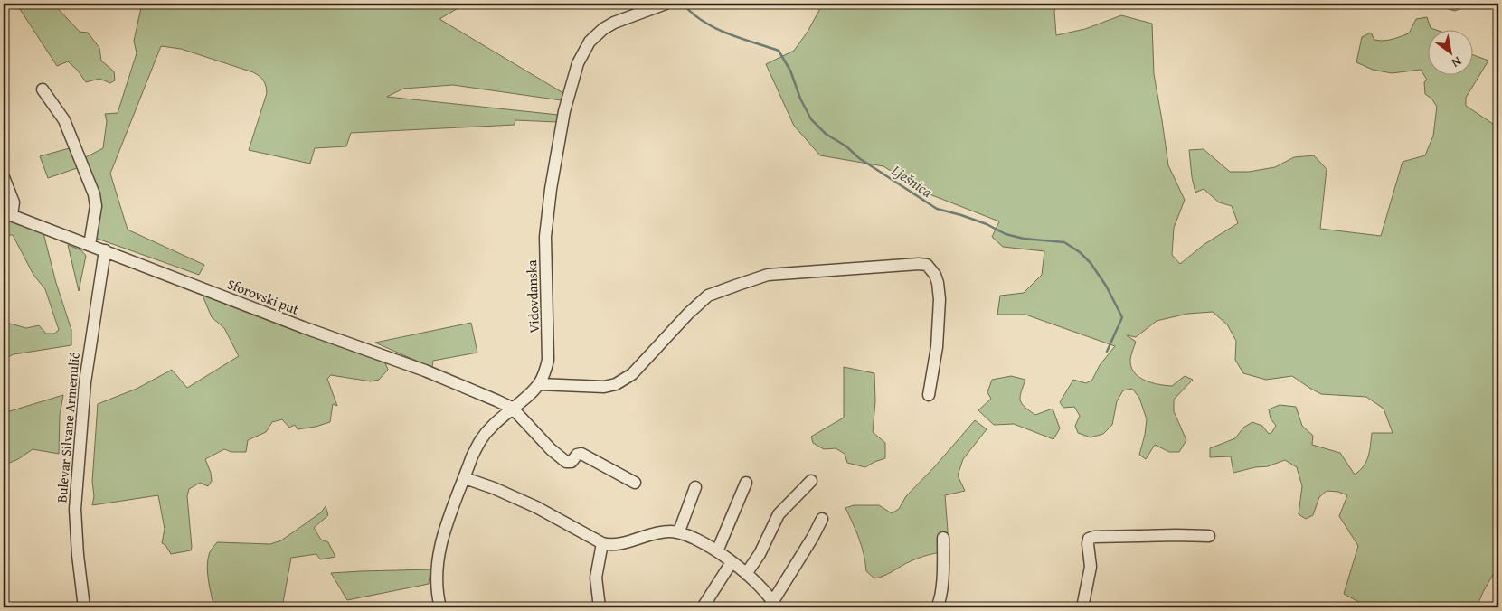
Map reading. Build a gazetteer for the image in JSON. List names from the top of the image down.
{
  "streets": {
    "street": ["Sforovski put", "Vidovdanska", "Bulevar Silvane Armenulić"]
  },
  "crossings": [
    ["Sforovski put", "Vidovdanska"],
    ["Sforovski put", "Bulevar Silvane Armenulić"]
  ],
  "water": ["Lješnica"],
  "north": "bottom right"
}
